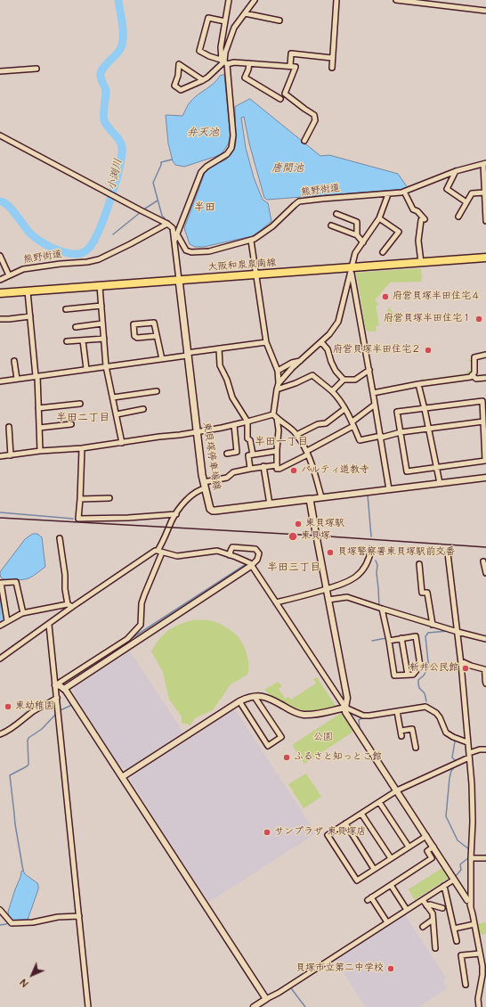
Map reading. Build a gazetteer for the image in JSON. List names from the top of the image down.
{
  "streets": {
    "main road": ["大阪和泉泉南線", "東貝塚停車場線"],
    "street": ["熊野街道"]
  },
  "crossings": [
    ["大阪和泉泉南線", "東貝塚停車場線"]
  ],
  "districts": [
    "半田",
    "半田二丁目",
    "半田一丁目",
    "半田三丁目"
  ],
  "water": ["弁天池", "唐間池", "小渕川"],
  "parks": ["公園"],
  "places": [
    "府営貝塚半田住宅４",
    "府営貝塚半田住宅１",
    "府営貝塚半田住宅２",
    "パルティ道教寺",
    "東貝塚駅",
    "東貝塚",
    "貝塚警察署東貝塚駅前交番",
    "新井公民館",
    "東幼稚園",
    "ふるさと知っとこ館",
    "サンプラザ 東貝塚店",
    "貝塚市立第二中学校"
  ],
  "north": "bottom left"
}
